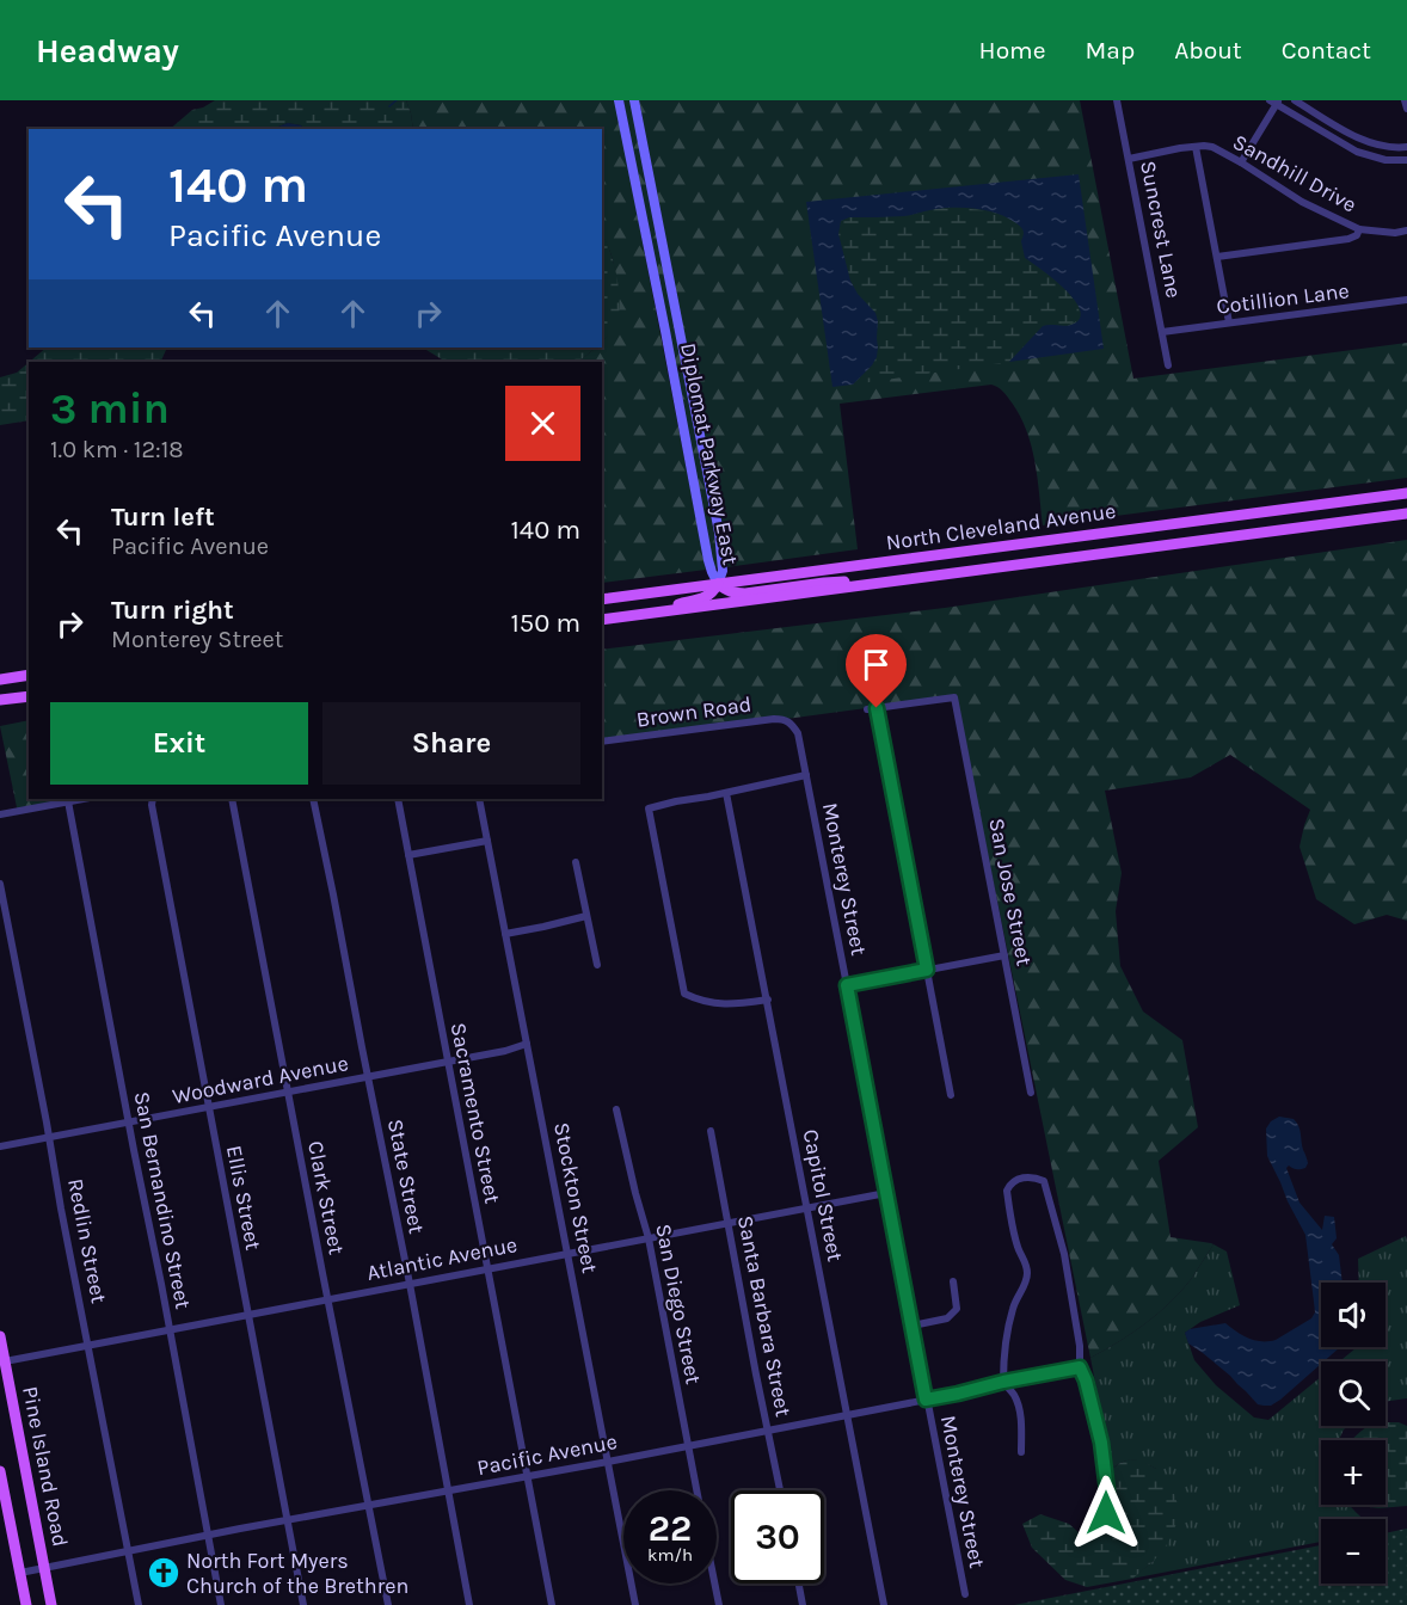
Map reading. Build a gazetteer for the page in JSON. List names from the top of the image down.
{
  "streets": {
    "main road": ["Diplomat Parkway East", "North Cleveland Avenue", "Pine Island Road"],
    "street": [
      "Sandhill Drive",
      "Suncrest Lane",
      "Cotillion Lane",
      "Brown Road",
      "Monterey Street",
      "San Jose Street",
      "Woodward Avenue",
      "Sacramento Street",
      "State Street",
      "Capitol Street",
      "Ellis Street",
      "Clark Street",
      "Stockton Street",
      "San Bernandino Street",
      "Redlin Street",
      "Atlantic Avenue",
      "San Diego Street",
      "Santa Barbara Street",
      "Pacific Avenue"
    ]
  },
  "crossings": [
    ["Sandhill Drive", "Suncrest Lane"],
    ["Suncrest Lane", "Cotillion Lane"],
    ["Diplomat Parkway East", "North Cleveland Avenue"],
    ["Brown Road", "Monterey Street"],
    ["Monterey Street", "Atlantic Avenue"],
    ["Monterey Street", "Pacific Avenue"],
    ["Woodward Avenue", "Sacramento Street"],
    ["Woodward Avenue", "State Street"],
    ["Woodward Avenue", "Ellis Street"],
    ["Woodward Avenue", "Clark Street"],
    ["Woodward Avenue", "Stockton Street"],
    ["Woodward Avenue", "San Bernandino Street"],
    ["Woodward Avenue", "Redlin Street"],
    ["Sacramento Street", "Atlantic Avenue"],
    ["Sacramento Street", "Pacific Avenue"],
    ["State Street", "Atlantic Avenue"],
    ["State Street", "Pacific Avenue"],
    ["Capitol Street", "Atlantic Avenue"],
    ["Capitol Street", "Pacific Avenue"],
    ["Ellis Street", "Atlantic Avenue"],
    ["Ellis Street", "Pacific Avenue"],
    ["Clark Street", "Atlantic Avenue"],
    ["Clark Street", "Pacific Avenue"],
    ["Stockton Street", "Atlantic Avenue"],
    ["Stockton Street", "Pacific Avenue"],
    ["San Bernandino Street", "Atlantic Avenue"],
    ["San Bernandino Street", "Pacific Avenue"],
    ["Redlin Street", "Atlantic Avenue"],
    ["Redlin Street", "Pacific Avenue"],
    ["Atlantic Avenue", "San Diego Street"],
    ["Atlantic Avenue", "Santa Barbara Street"],
    ["Atlantic Avenue", "Pine Island Road"],
    ["San Diego Street", "Pacific Avenue"],
    ["Santa Barbara Street", "Pacific Avenue"],
    ["Pacific Avenue", "Pine Island Road"]
  ],
  "places": {
    "church": ["North Fort Myers Church of the Brethren"]
  },
  "page": {
    "header": "Headway",
    "nav": [
      "Home",
      "Map",
      "About",
      "Contact"
    ],
    "turn": ["140 m", "Pacific Avenue"],
    "heading": ["3 min", "1.0 km · 12:18"],
    "list": [
      {
        "name": "Turn left",
        "note": "Pacific Avenue",
        "value": "140 m"
      },
      {
        "name": "Turn right",
        "note": "Monterey Street",
        "value": "150 m"
      }
    ],
    "buttons": ["Exit", "Share"],
    "map_buttons": ["+", "−"],
    "speed": "22 km/h",
    "limit": "30"
  }
}
